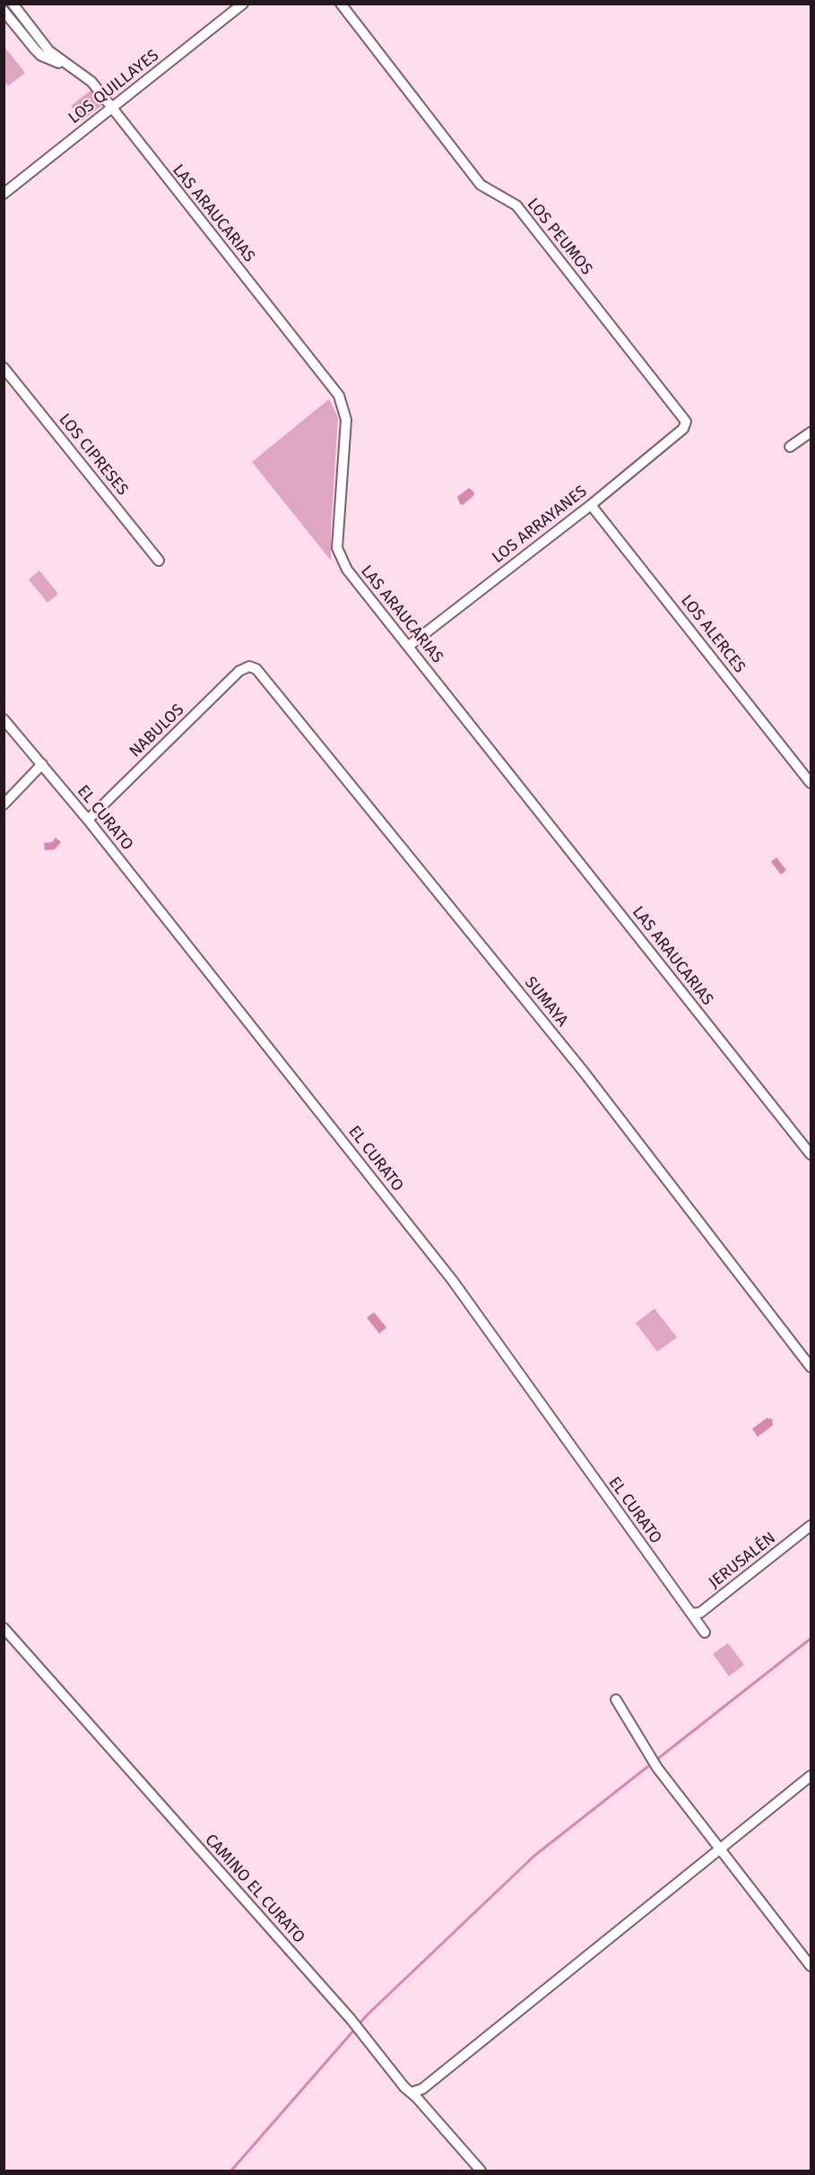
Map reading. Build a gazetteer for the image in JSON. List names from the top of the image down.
{
  "streets": {
    "street": [
      "LOS QUILLAYES",
      "LAS ARAUCARIAS",
      "LOS PEUMOS",
      "LOS CIPRESES",
      "LOS ARRAYANES",
      "LOS ALERCES",
      "NABULOS",
      "EL CURATO",
      "SUMAYA",
      "JERUSALÉN",
      "CAMINO EL CURATO"
    ]
  },
  "crossings": [
    ["LOS QUILLAYES", "LAS ARAUCARIAS"],
    ["LAS ARAUCARIAS", "LOS ARRAYANES"],
    ["LOS PEUMOS", "LOS ARRAYANES"],
    ["LOS ARRAYANES", "LOS ALERCES"],
    ["NABULOS", "EL CURATO"],
    ["NABULOS", "SUMAYA"],
    ["EL CURATO", "JERUSALÉN"]
  ]
}
